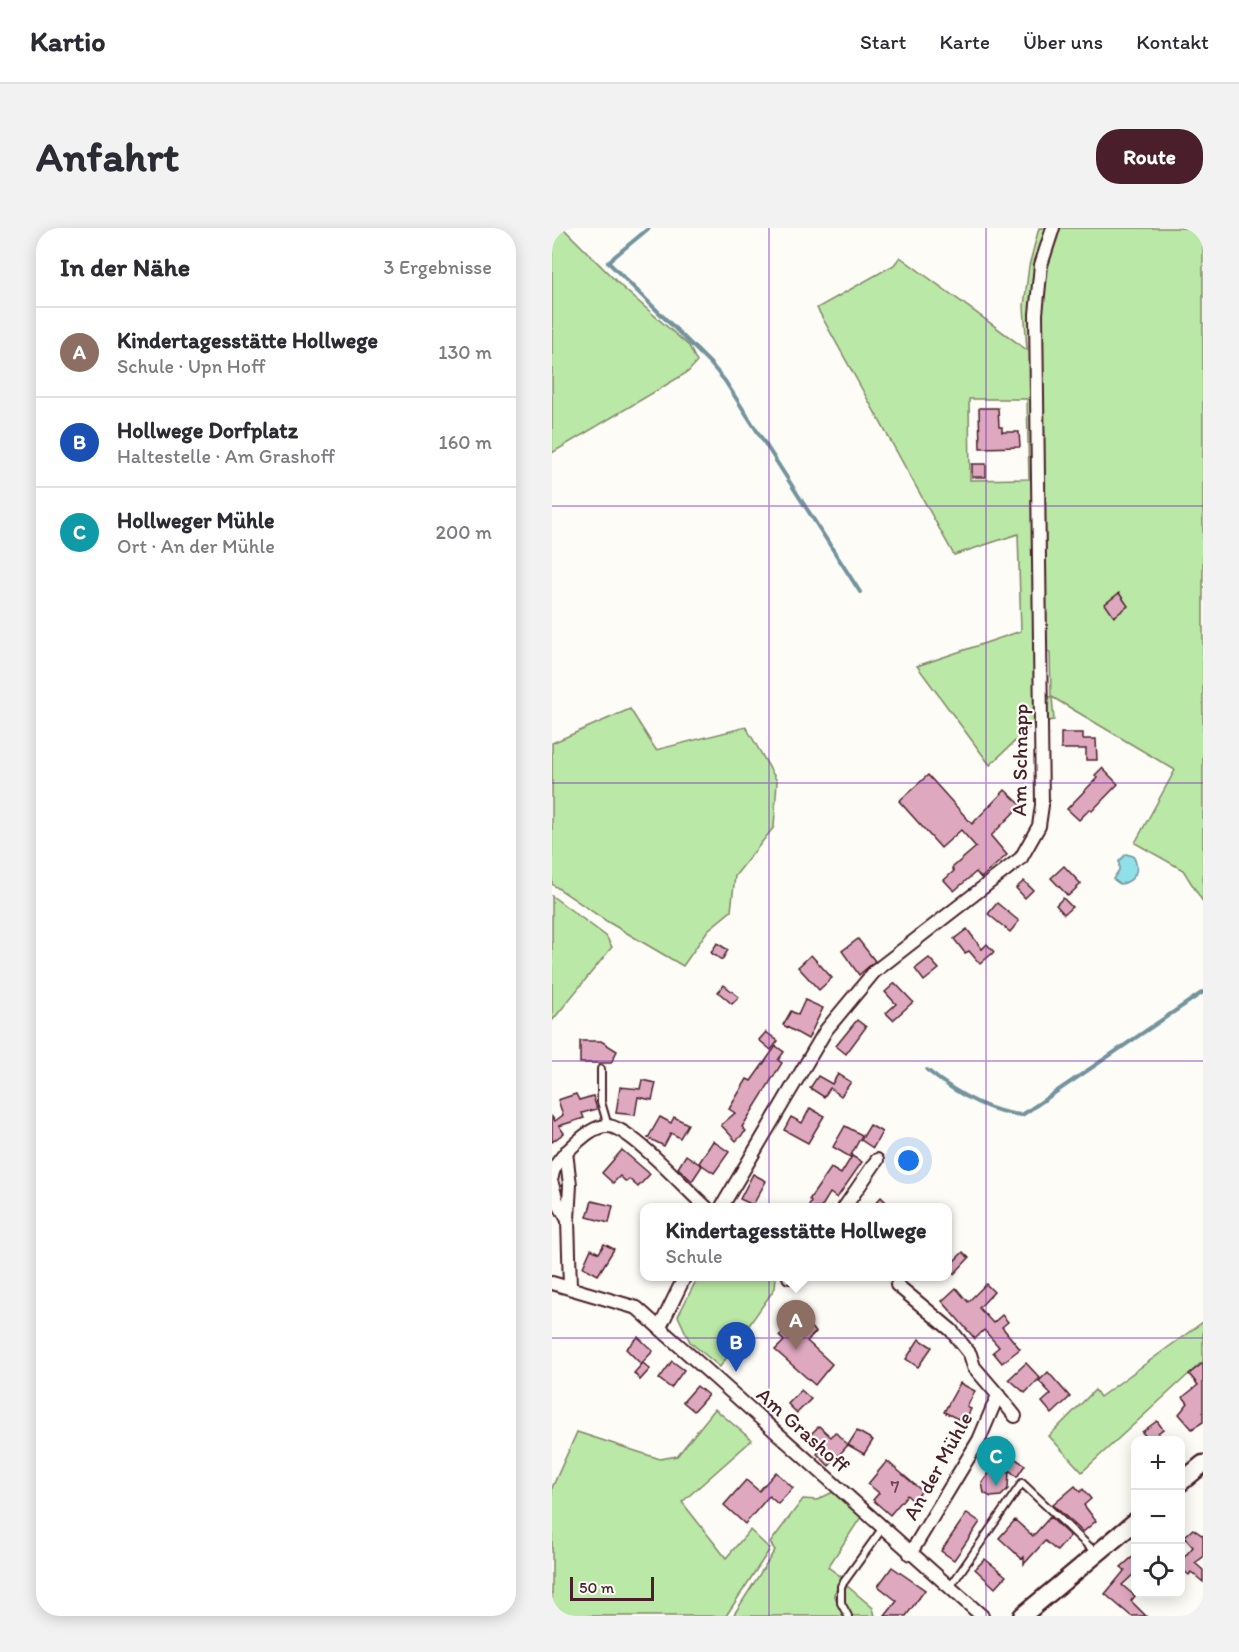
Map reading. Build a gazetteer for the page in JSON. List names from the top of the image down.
{
  "streets": {
    "street": ["Am Schnapp", "Am Grashoff", "An der Mühle"]
  },
  "crossings": [
    ["Am Grashoff", "An der Mühle"]
  ],
  "house_numbers": ["7"],
  "scale_bar": "50 m",
  "page": {
    "header": "Kartio",
    "nav": [
      "Start",
      "Karte",
      "Über uns",
      "Kontakt"
    ],
    "buttons": "Route",
    "title": "Anfahrt",
    "heading": ["In der Nähe", "3 Ergebnisse"],
    "list": [
      {
        "mark": "A",
        "name": "Kindertagesstätte Hollwege",
        "note": "Schule · Upn Hoff",
        "value": "130 m"
      },
      {
        "mark": "B",
        "name": "Hollwege Dorfplatz",
        "note": "Haltestelle · Am Grashoff",
        "value": "160 m"
      },
      {
        "mark": "C",
        "name": "Hollweger Mühle",
        "note": "Ort · An der Mühle",
        "value": "200 m"
      }
    ],
    "popup": ["Kindertagesstätte Hollwege", "Schule"],
    "pins": ["A", "B", "C"],
    "map_buttons": ["+", "−"],
    "scale": "50 m"
  }
}
